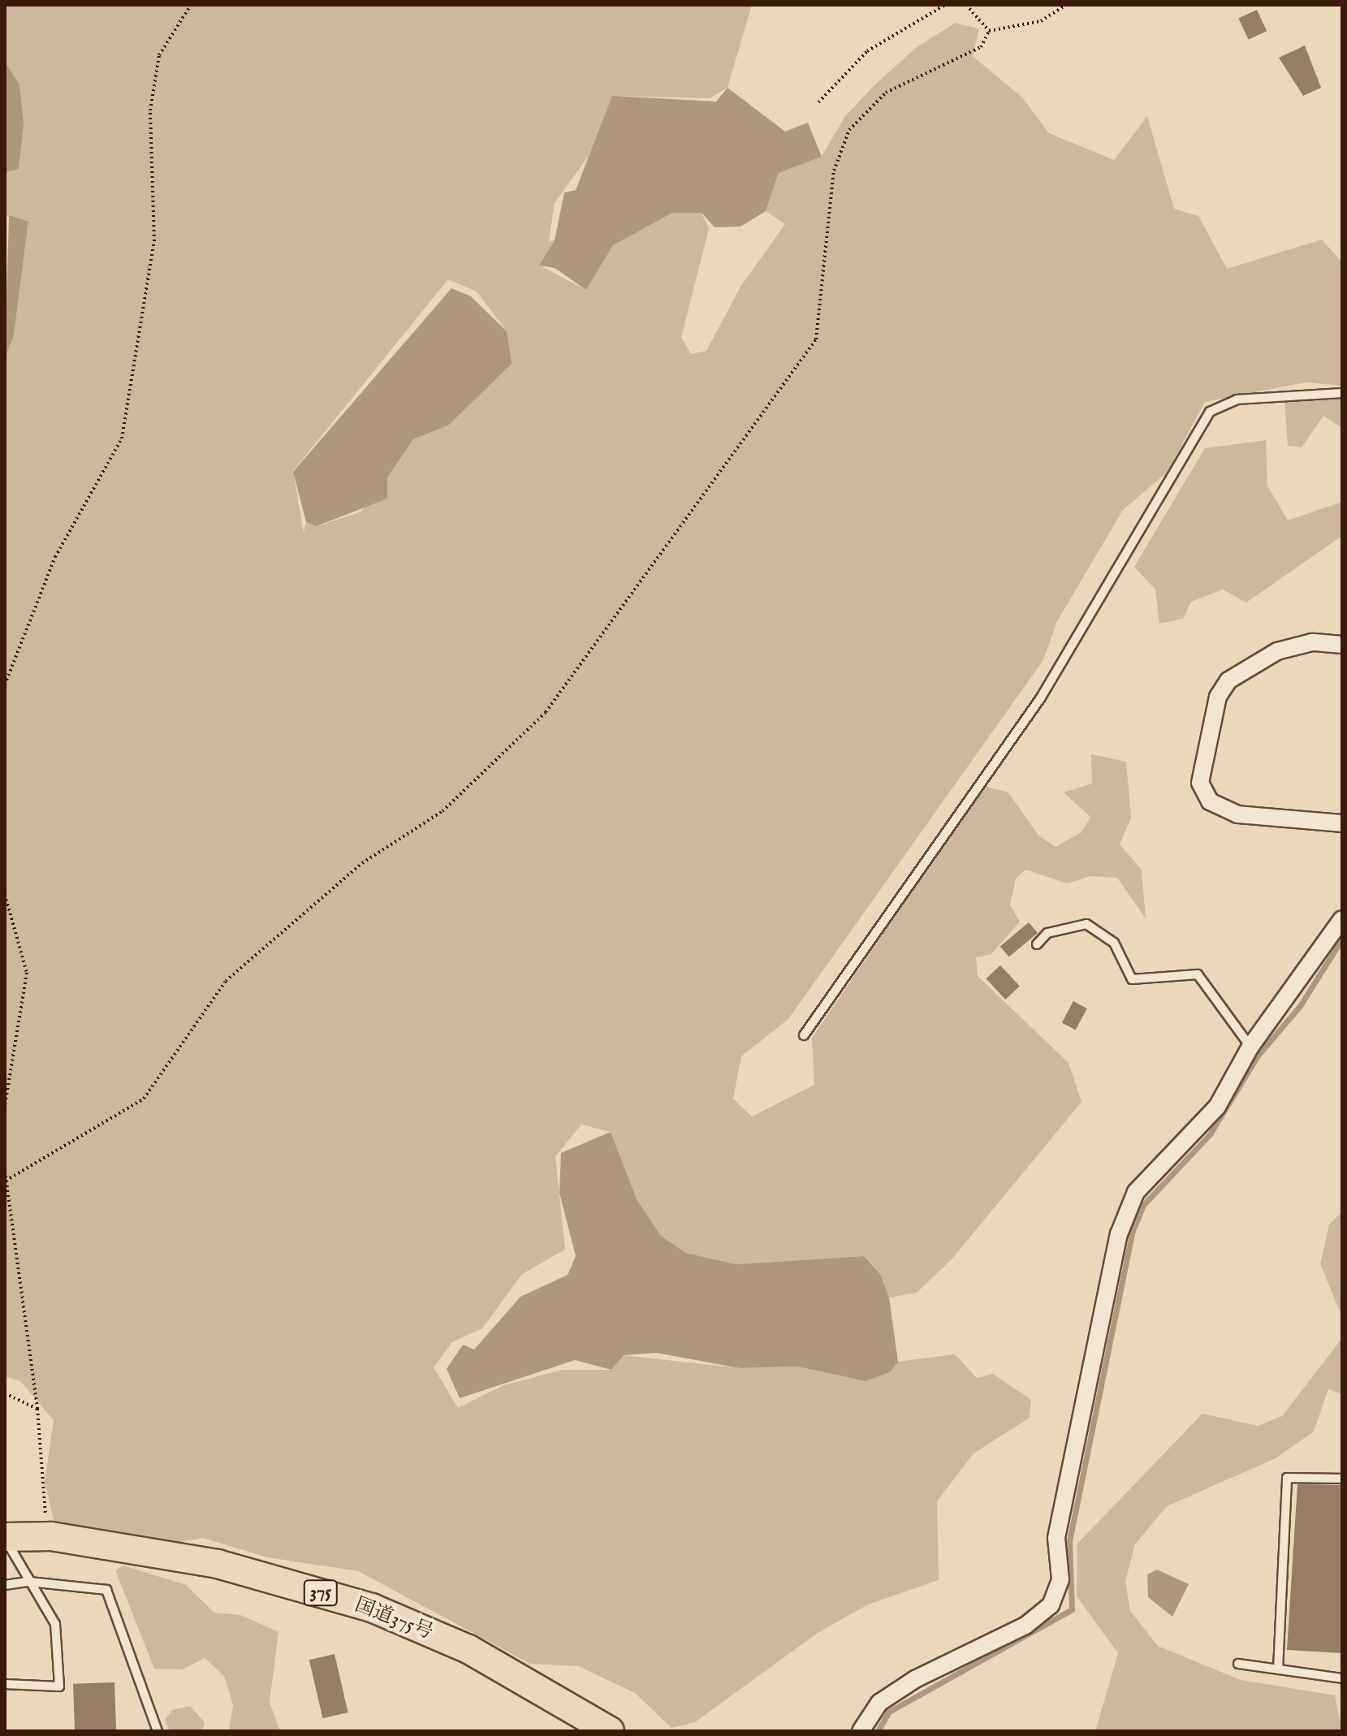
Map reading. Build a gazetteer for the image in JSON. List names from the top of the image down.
{
  "streets": {
    "highway": ["375", "国道375号"]
  }
}
